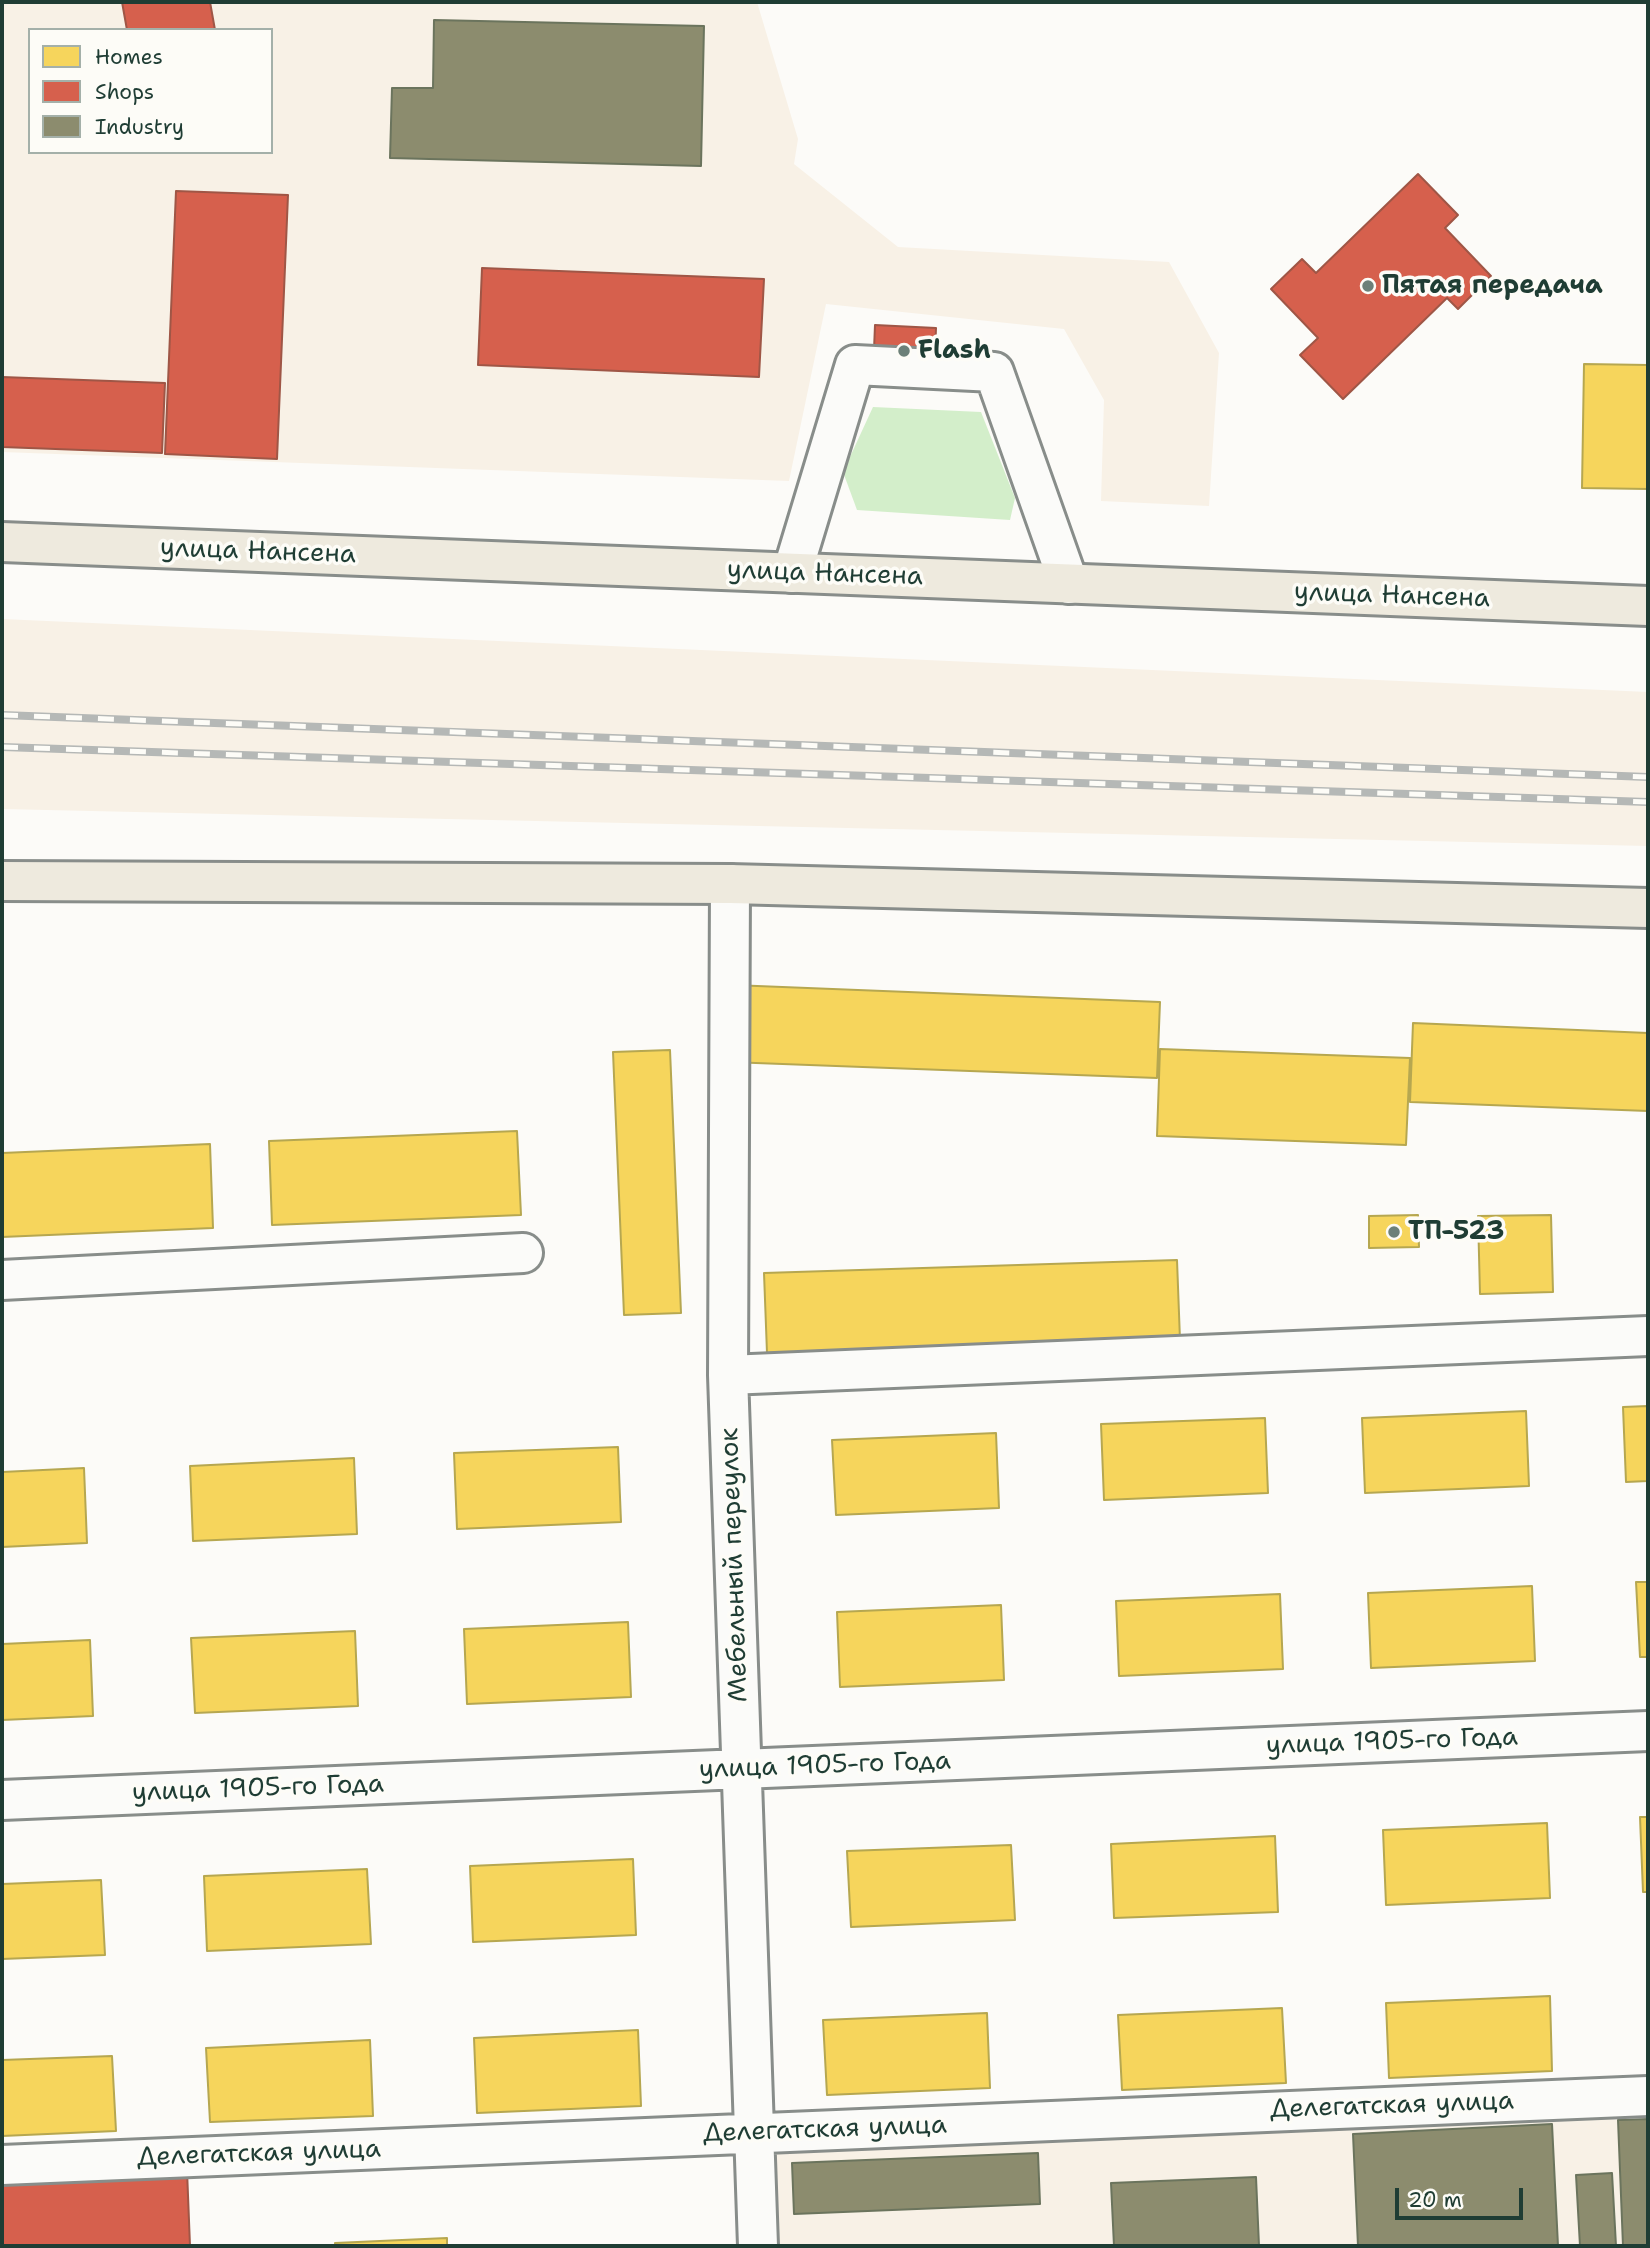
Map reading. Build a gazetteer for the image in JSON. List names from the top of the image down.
{
  "streets": {
    "main road": ["улица Нансена"],
    "street": ["Мебельный переулок", "улица 1905-го Года", "Делегатская улица"]
  },
  "crossings": [
    ["Мебельный переулок", "улица 1905-го Года"],
    ["Мебельный переулок", "Делегатская улица"]
  ],
  "places": ["Пятая передача", "Flash", "ТП-523"],
  "legend": ["Homes", "Shops", "Industry"],
  "scale_bar": "20 m"
}
